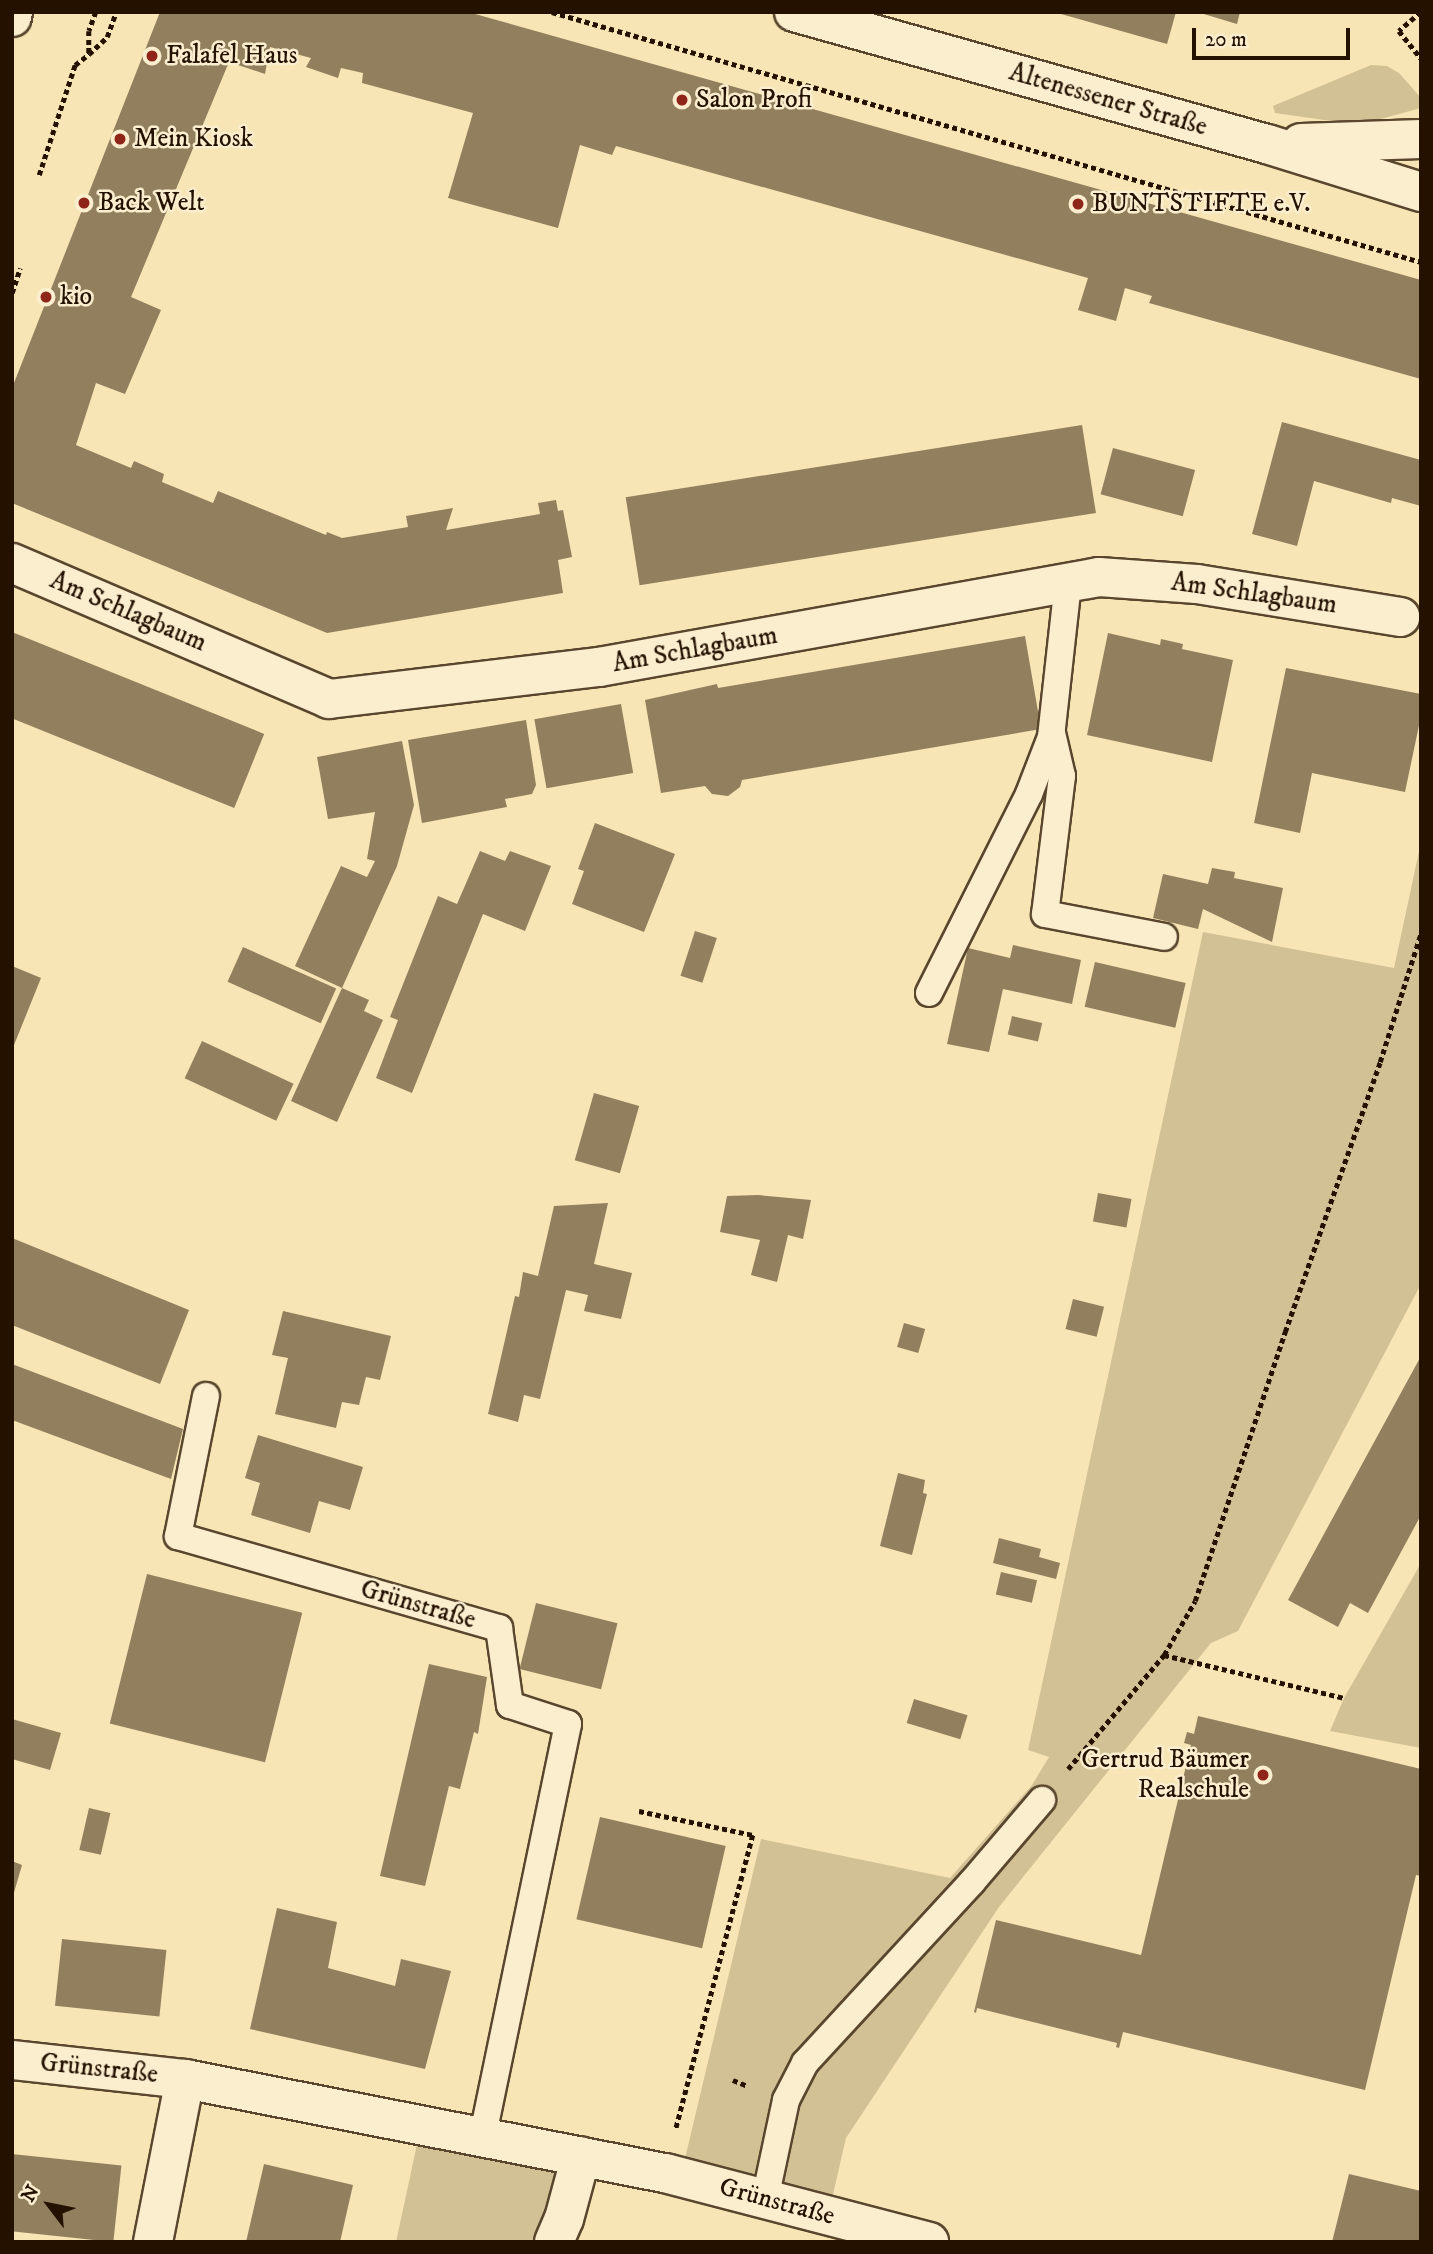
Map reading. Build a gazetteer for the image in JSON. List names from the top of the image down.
{
  "streets": {
    "street": ["Altenessener Straße", "Am Schlagbaum", "Grünstraße"]
  },
  "places": [
    "Falafel Haus",
    "Salon Profi",
    "Mein Kiosk",
    "Back Welt",
    "BUNTSTIFTE e.V.",
    "kio",
    "Gertrud Bäumer Realschule"
  ],
  "scale_bar": "20 m",
  "north": "top left"
}
